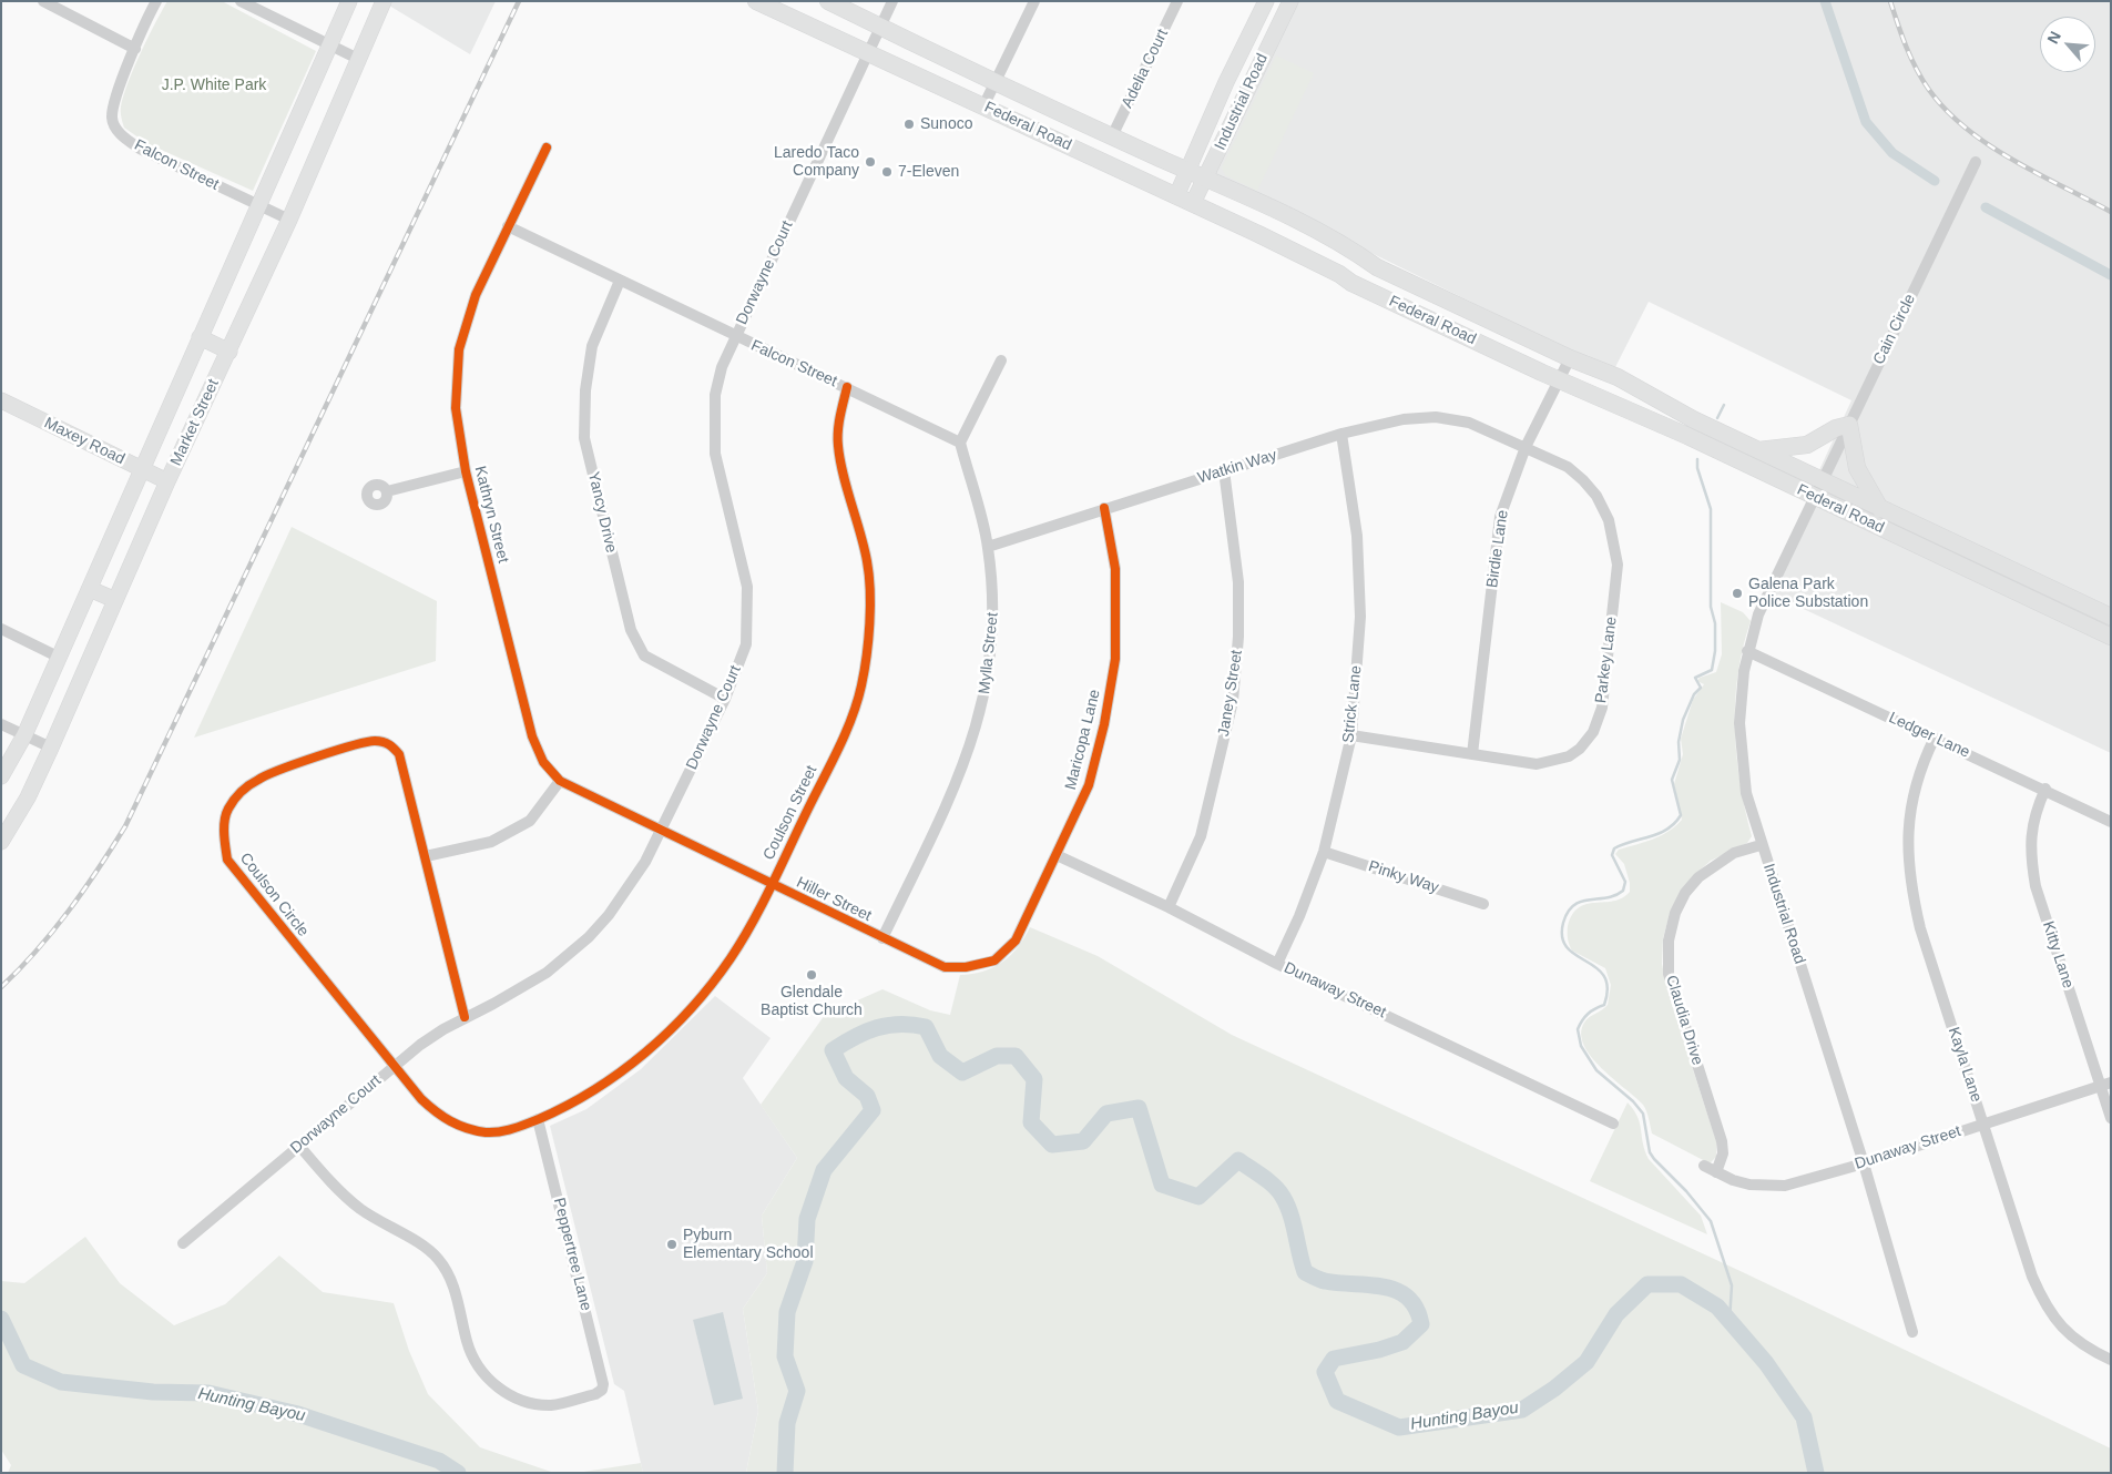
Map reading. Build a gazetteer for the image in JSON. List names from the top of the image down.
{
  "streets": {
    "main road": [
      "Industrial Road",
      "Federal Road",
      "Market Street",
      "Maxey Road"
    ],
    "street": [
      "Adelia Court",
      "Falcon Street",
      "Dorwayne Court",
      "Cain Circle",
      "Watkin Way",
      "Yancy Drive",
      "Kathryn Street",
      "Birdie Lane",
      "Mylla Street",
      "Parkey Lane",
      "Janey Street",
      "Strick Lane",
      "Ledger Lane",
      "Maricopa Lane",
      "Coulson Street",
      "Pinky Way",
      "Coulson Circle",
      "Hiller Street",
      "Kitty Lane",
      "Dunaway Street",
      "Claudia Drive",
      "Kayla Lane",
      "Peppertree Lane"
    ]
  },
  "crossings": [
    ["Adelia Court", "Federal Road"],
    ["Industrial Road", "Federal Road"],
    ["Industrial Road", "Cain Circle"],
    ["Industrial Road", "Ledger Lane"],
    ["Industrial Road", "Dunaway Street"],
    ["Industrial Road", "Claudia Drive"],
    ["Federal Road", "Dorwayne Court"],
    ["Federal Road", "Cain Circle"],
    ["Federal Road", "Birdie Lane"],
    ["Falcon Street", "Dorwayne Court"],
    ["Falcon Street", "Market Street"],
    ["Falcon Street", "Yancy Drive"],
    ["Falcon Street", "Kathryn Street"],
    ["Falcon Street", "Mylla Street"],
    ["Falcon Street", "Coulson Street"],
    ["Dorwayne Court", "Yancy Drive"],
    ["Dorwayne Court", "Kathryn Street"],
    ["Dorwayne Court", "Coulson Street"],
    ["Dorwayne Court", "Coulson Circle"],
    ["Dorwayne Court", "Hiller Street"],
    ["Dorwayne Court", "Peppertree Lane"],
    ["Market Street", "Maxey Road"],
    ["Watkin Way", "Mylla Street"],
    ["Watkin Way", "Parkey Lane"],
    ["Watkin Way", "Janey Street"],
    ["Watkin Way", "Strick Lane"],
    ["Watkin Way", "Maricopa Lane"],
    ["Kathryn Street", "Hiller Street"],
    ["Birdie Lane", "Parkey Lane"],
    ["Mylla Street", "Hiller Street"],
    ["Parkey Lane", "Strick Lane"],
    ["Janey Street", "Dunaway Street"],
    ["Strick Lane", "Pinky Way"],
    ["Strick Lane", "Dunaway Street"],
    ["Ledger Lane", "Kitty Lane"],
    ["Ledger Lane", "Kayla Lane"],
    ["Maricopa Lane", "Hiller Street"],
    ["Maricopa Lane", "Dunaway Street"],
    ["Coulson Street", "Coulson Circle"],
    ["Coulson Street", "Hiller Street"],
    ["Coulson Street", "Peppertree Lane"],
    ["Kitty Lane", "Dunaway Street"],
    ["Dunaway Street", "Claudia Drive"],
    ["Dunaway Street", "Kayla Lane"]
  ],
  "water": ["Hunting Bayou"],
  "parks": ["J.P. White Park"],
  "places": [
    "Sunoco",
    "Laredo Taco Company",
    "7-Eleven",
    "Galena Park Police Substation",
    "Glendale Baptist Church",
    "Pyburn Elementary School"
  ],
  "north": "top left"
}
